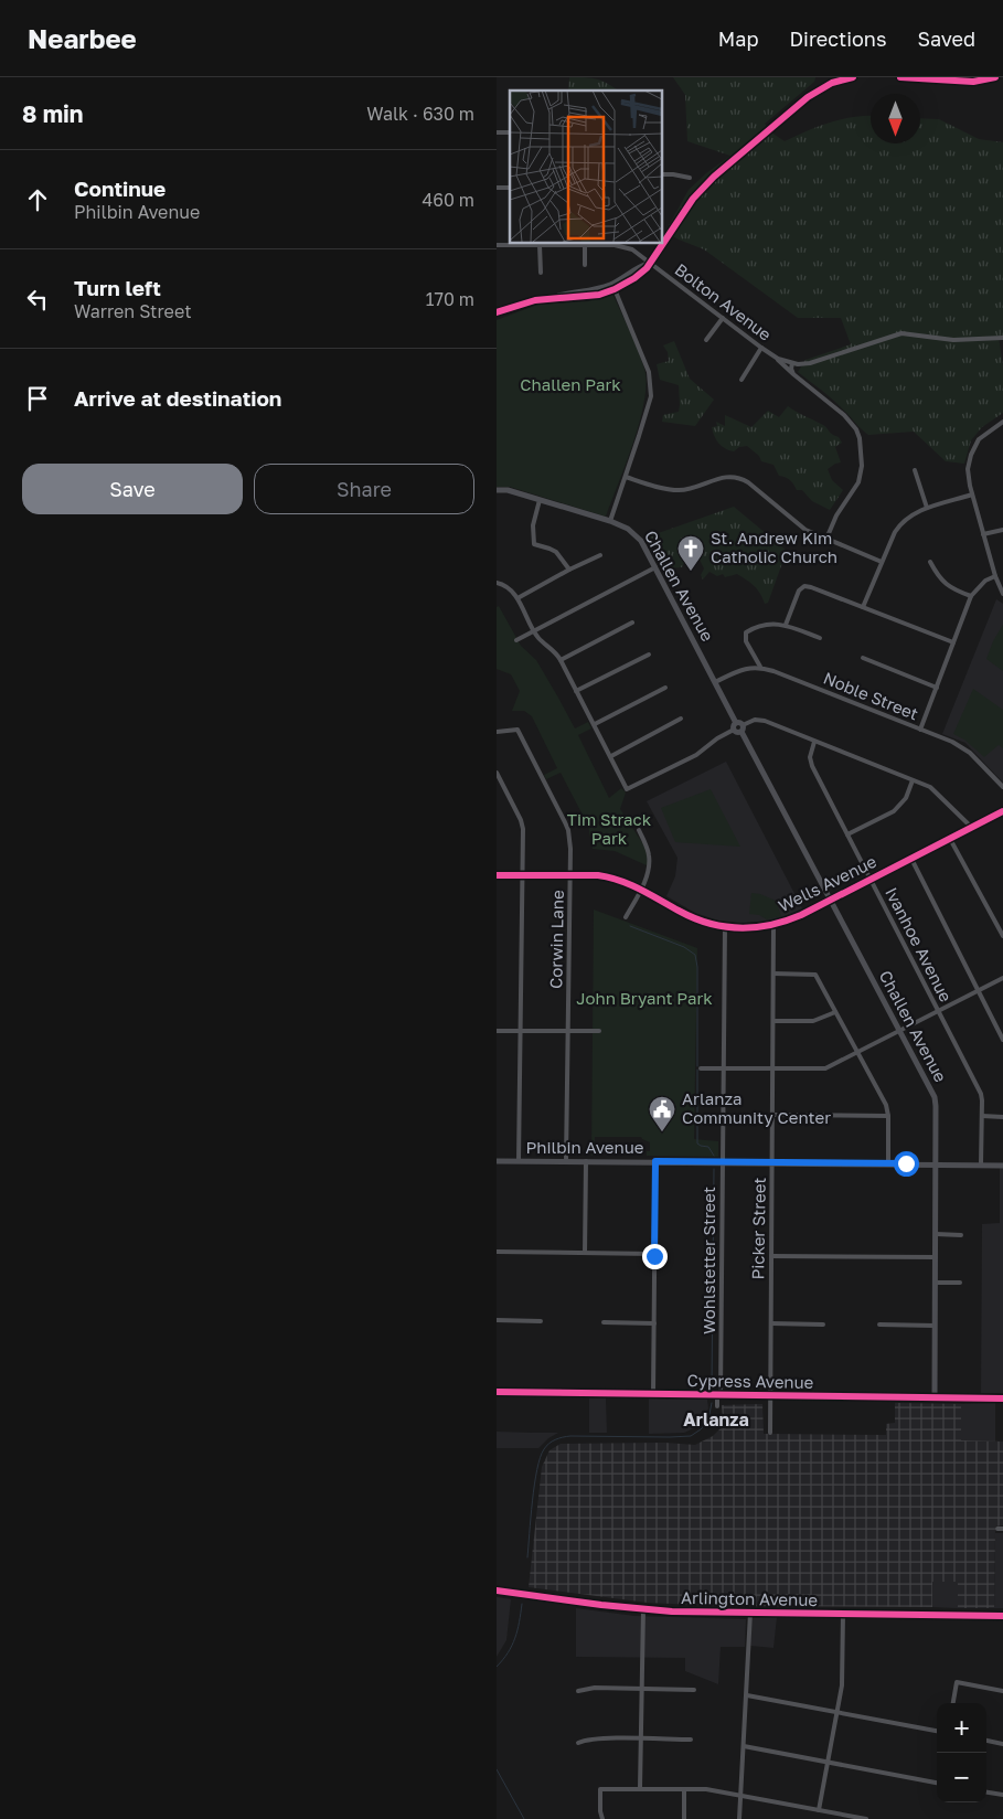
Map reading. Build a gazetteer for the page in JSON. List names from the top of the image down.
{
  "streets": {
    "main road": ["Arlington Avenue"],
    "street": [
      "Bolton Avenue",
      "Challen Avenue",
      "Noble Street",
      "Wells Avenue",
      "Corwin Lane",
      "Ivanhoe Avenue",
      "Philbin Avenue",
      "Picker Street",
      "Wohlstetter Street",
      "Cypress Avenue"
    ]
  },
  "crossings": [
    ["Challen Avenue", "Wells Avenue"],
    ["Challen Avenue", "Philbin Avenue"],
    ["Challen Avenue", "Cypress Avenue"],
    ["Wells Avenue", "Corwin Lane"],
    ["Wells Avenue", "Ivanhoe Avenue"],
    ["Wells Avenue", "Picker Street"],
    ["Wells Avenue", "Wohlstetter Street"],
    ["Corwin Lane", "Philbin Avenue"],
    ["Ivanhoe Avenue", "Philbin Avenue"],
    ["Philbin Avenue", "Picker Street"],
    ["Philbin Avenue", "Wohlstetter Street"],
    ["Picker Street", "Cypress Avenue"],
    ["Wohlstetter Street", "Cypress Avenue"]
  ],
  "districts": ["Arlanza"],
  "parks": ["Challen Park", "Tim Strack Park", "John Bryant Park"],
  "places": {
    "church": ["St. Andrew Kim Catholic Church"],
    "public building": ["Arlanza Community Center"]
  },
  "north": "bottom",
  "page": {
    "header": "Nearbee",
    "nav": ["Map", "Directions", "Saved"],
    "heading": ["8 min", "Walk · 630 m"],
    "list": [
      ["Continue", "Philbin Avenue", "460 m"],
      ["Turn left", "Warren Street", "170 m"],
      "Arrive at destination"
    ],
    "buttons": ["Save", "Share"],
    "map_buttons": ["+", "−"]
  }
}
